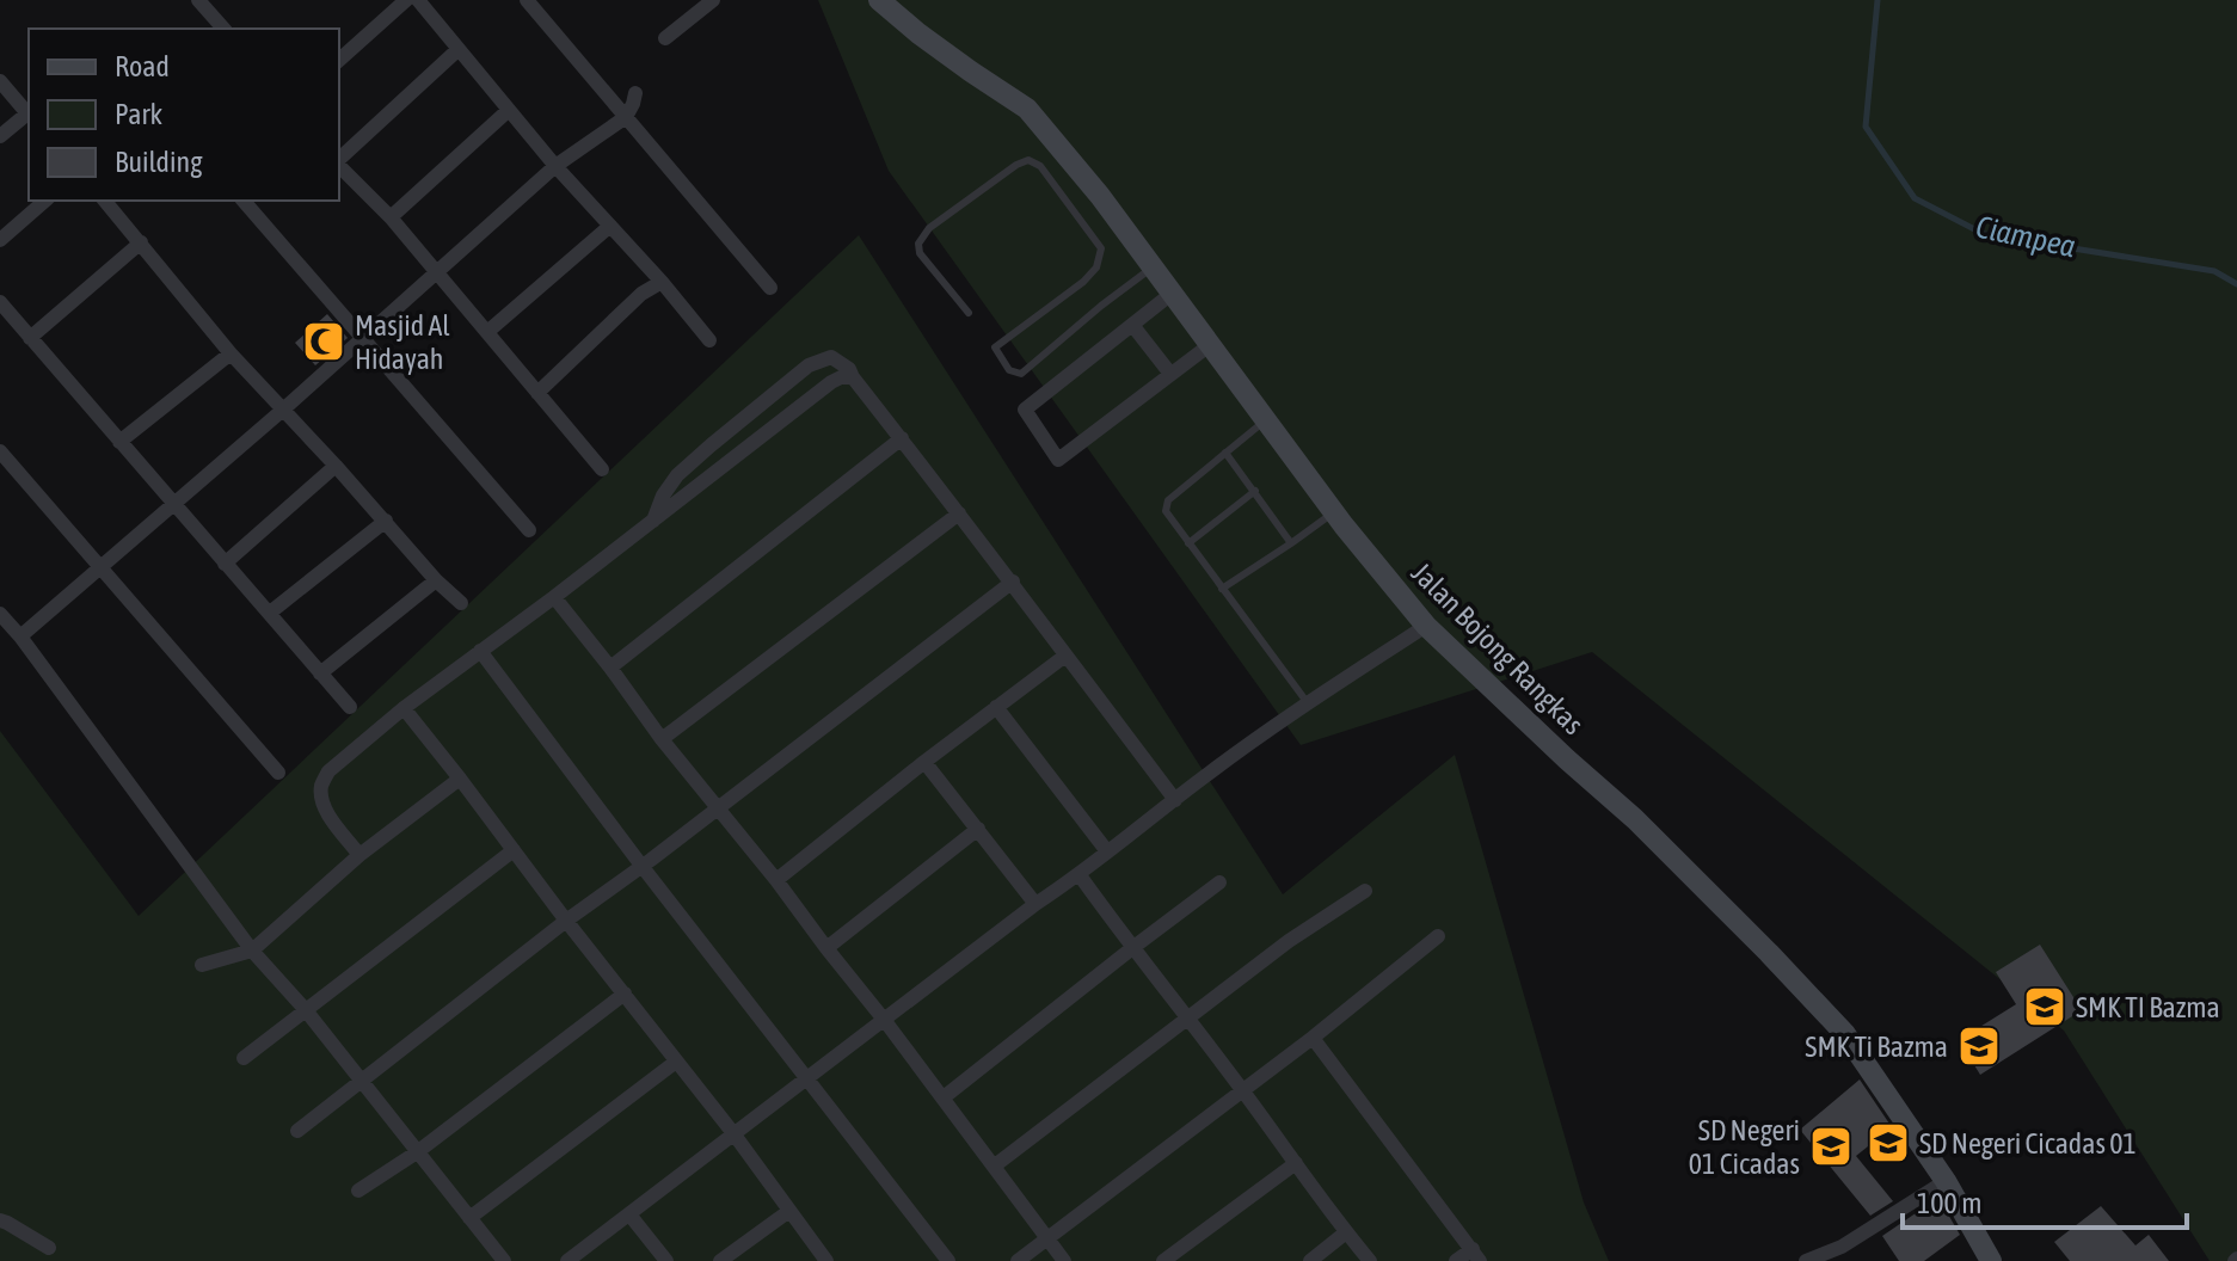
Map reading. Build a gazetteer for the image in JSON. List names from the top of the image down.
{
  "streets": {
    "main road": ["Jalan Bojong Rangkas"]
  },
  "water": ["Ciampea"],
  "places": {
    "mosque": ["Masjid Al Hidayah"],
    "school or university": [
      "SMK TI Bazma",
      "SMK Ti Bazma",
      "SD Negeri Cicadas 01",
      "SD Negeri 01 Cicadas"
    ]
  },
  "legend": ["Road", "Park", "Building"],
  "scale_bar": "100 m"
}
